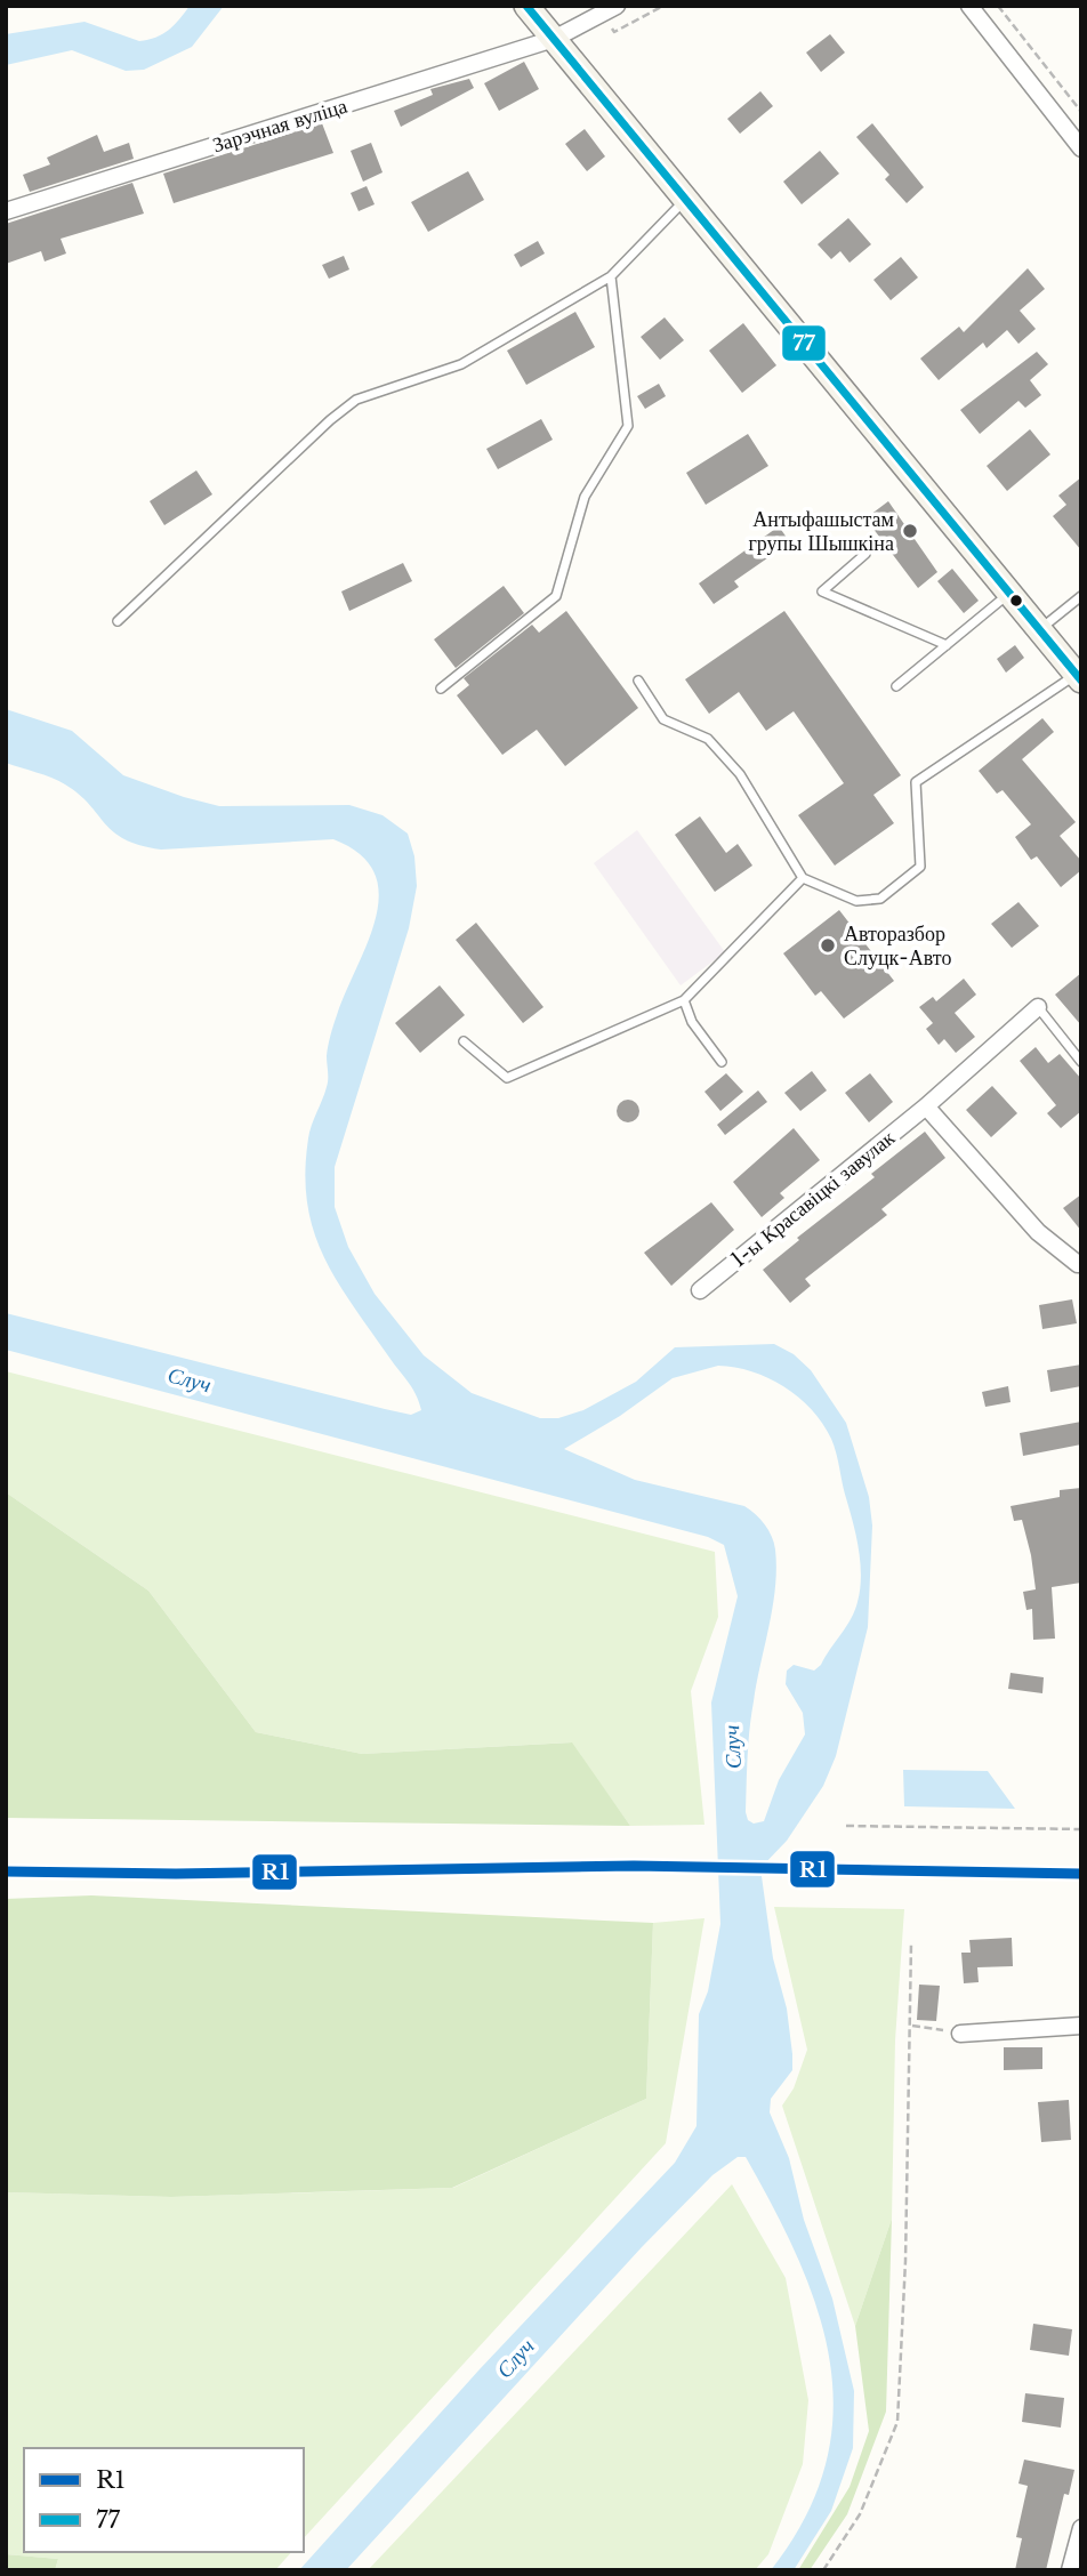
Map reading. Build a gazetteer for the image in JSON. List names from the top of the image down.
{
  "streets": {
    "street": ["Зарэчная вуліца", "1-ы Красавіцкі завулак"]
  },
  "water": ["Случ"],
  "places": ["Антыфашыстам групы Шышкіна", "Авторазбор Слуцк-Авто"],
  "lines": ["transit line 77", "transit line R1"],
  "legend": ["R1", "77"]
}
